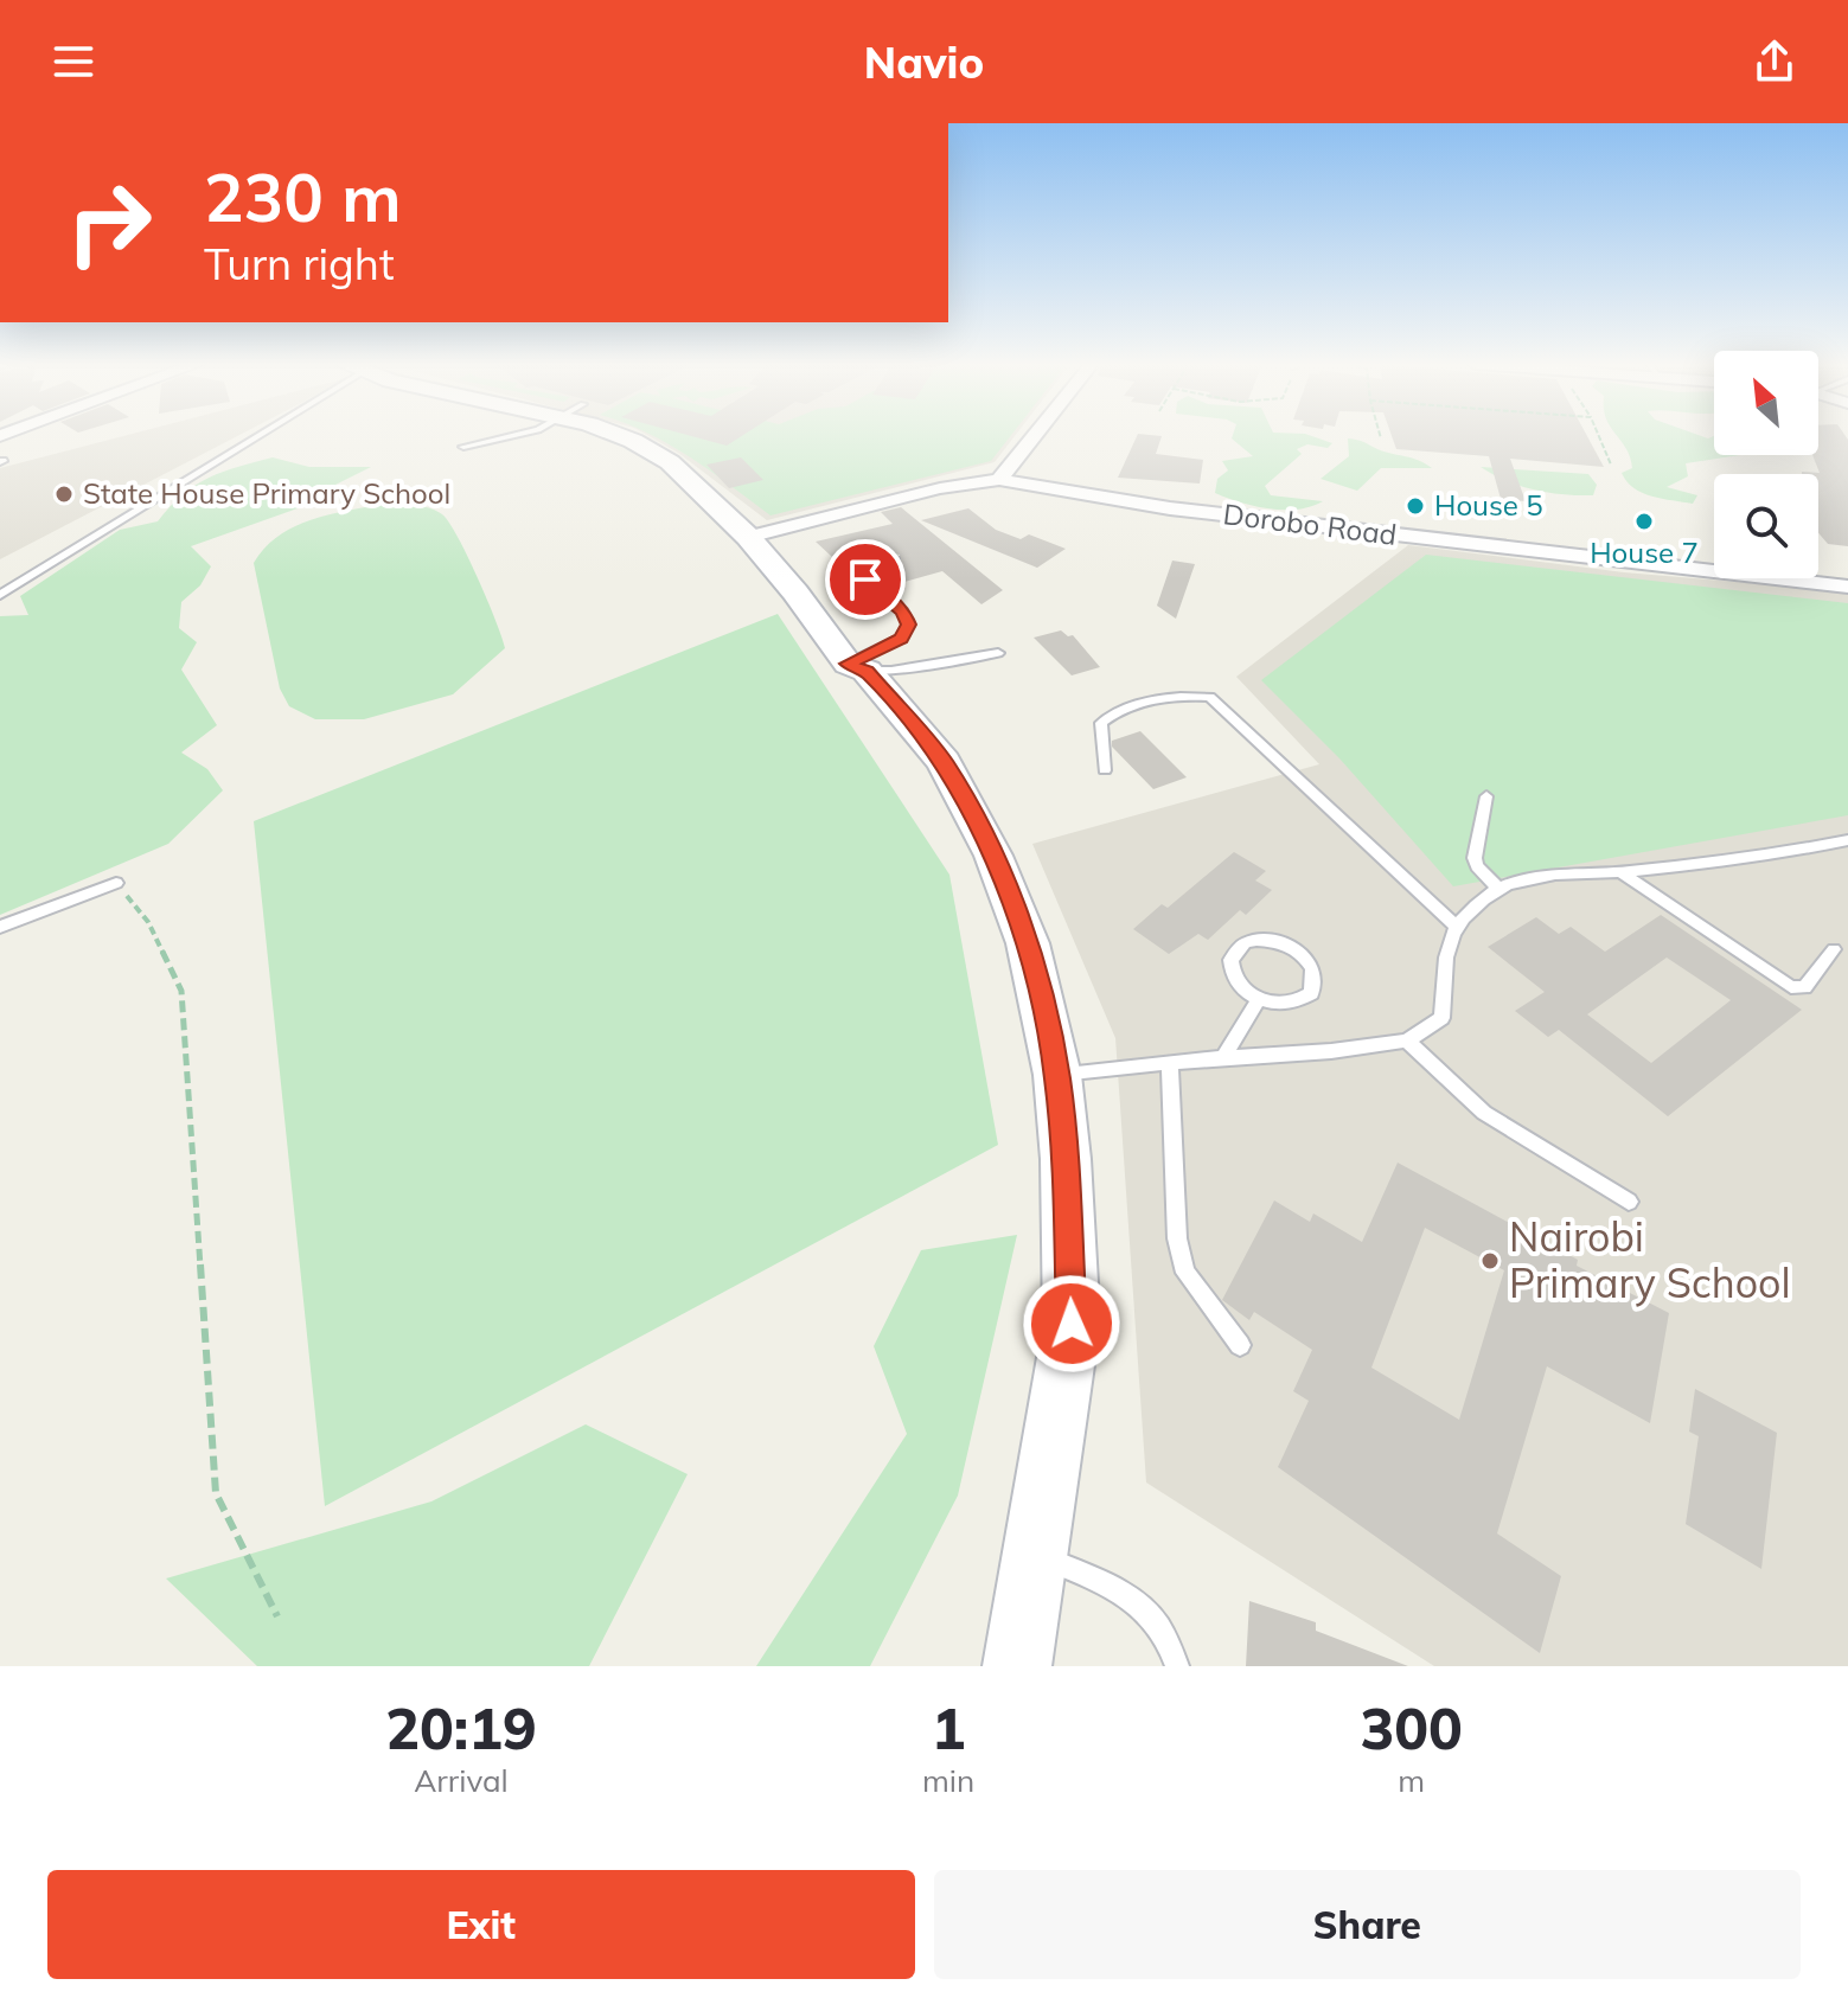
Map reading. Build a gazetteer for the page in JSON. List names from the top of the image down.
{
  "streets": {
    "street": ["Dorobo Road"]
  },
  "places": [
    "State House Primary School",
    "House 5",
    "House 7",
    "Nairobi Primary School"
  ],
  "north": "top left",
  "page": {
    "header": "Navio",
    "turn": ["230 m", "Turn right"],
    "eta": [
      "20:19",
      "Arrival",
      "1",
      "min",
      "300",
      "m"
    ],
    "buttons": ["Exit", "Share"]
  }
}
